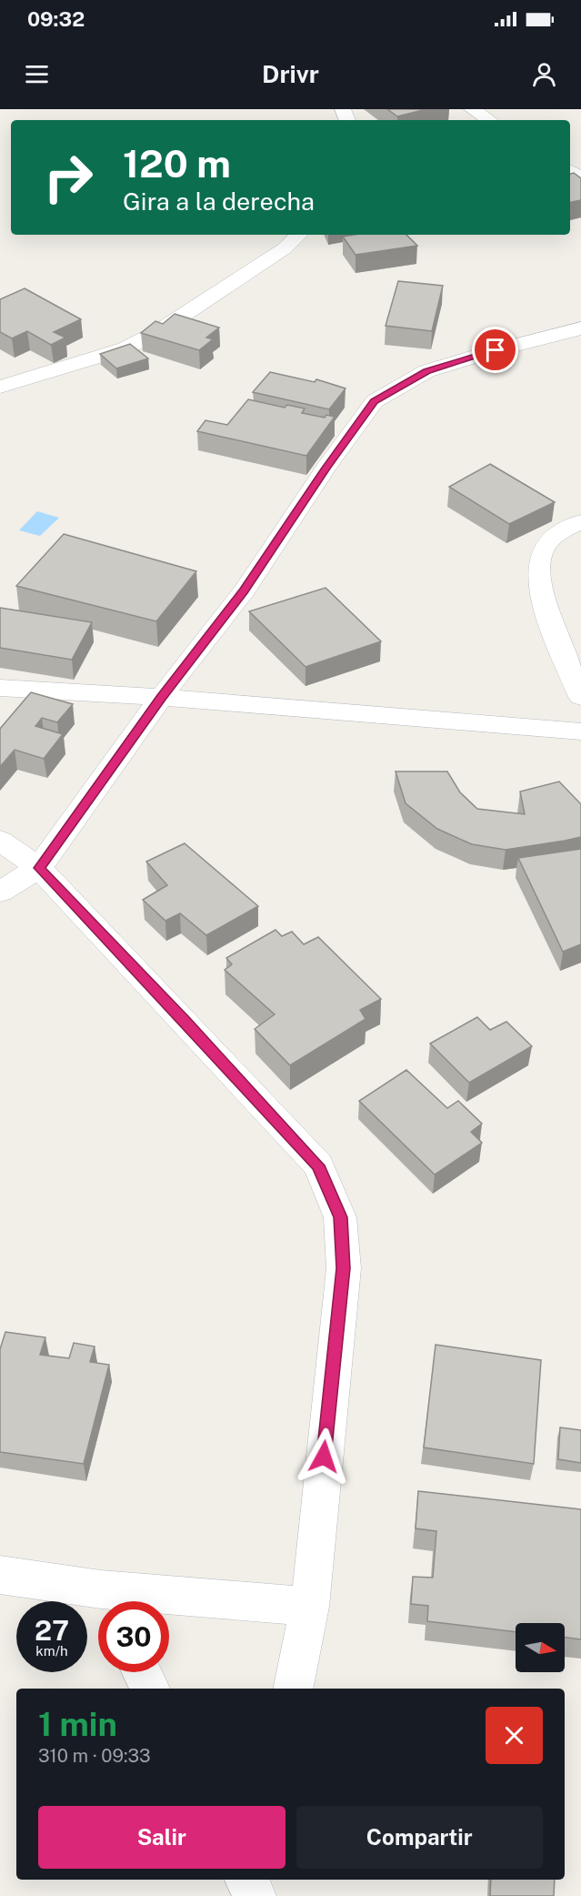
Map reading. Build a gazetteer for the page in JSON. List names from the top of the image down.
{
  "north": "right",
  "page": {
    "status": "09:32",
    "header": "Drivr",
    "turn": ["120 m", "Gira a la derecha"],
    "speed": "27 km/h",
    "limit": "30",
    "heading": ["1 min", "310 m · 09:33"],
    "buttons": ["Salir", "Compartir"]
  }
}
